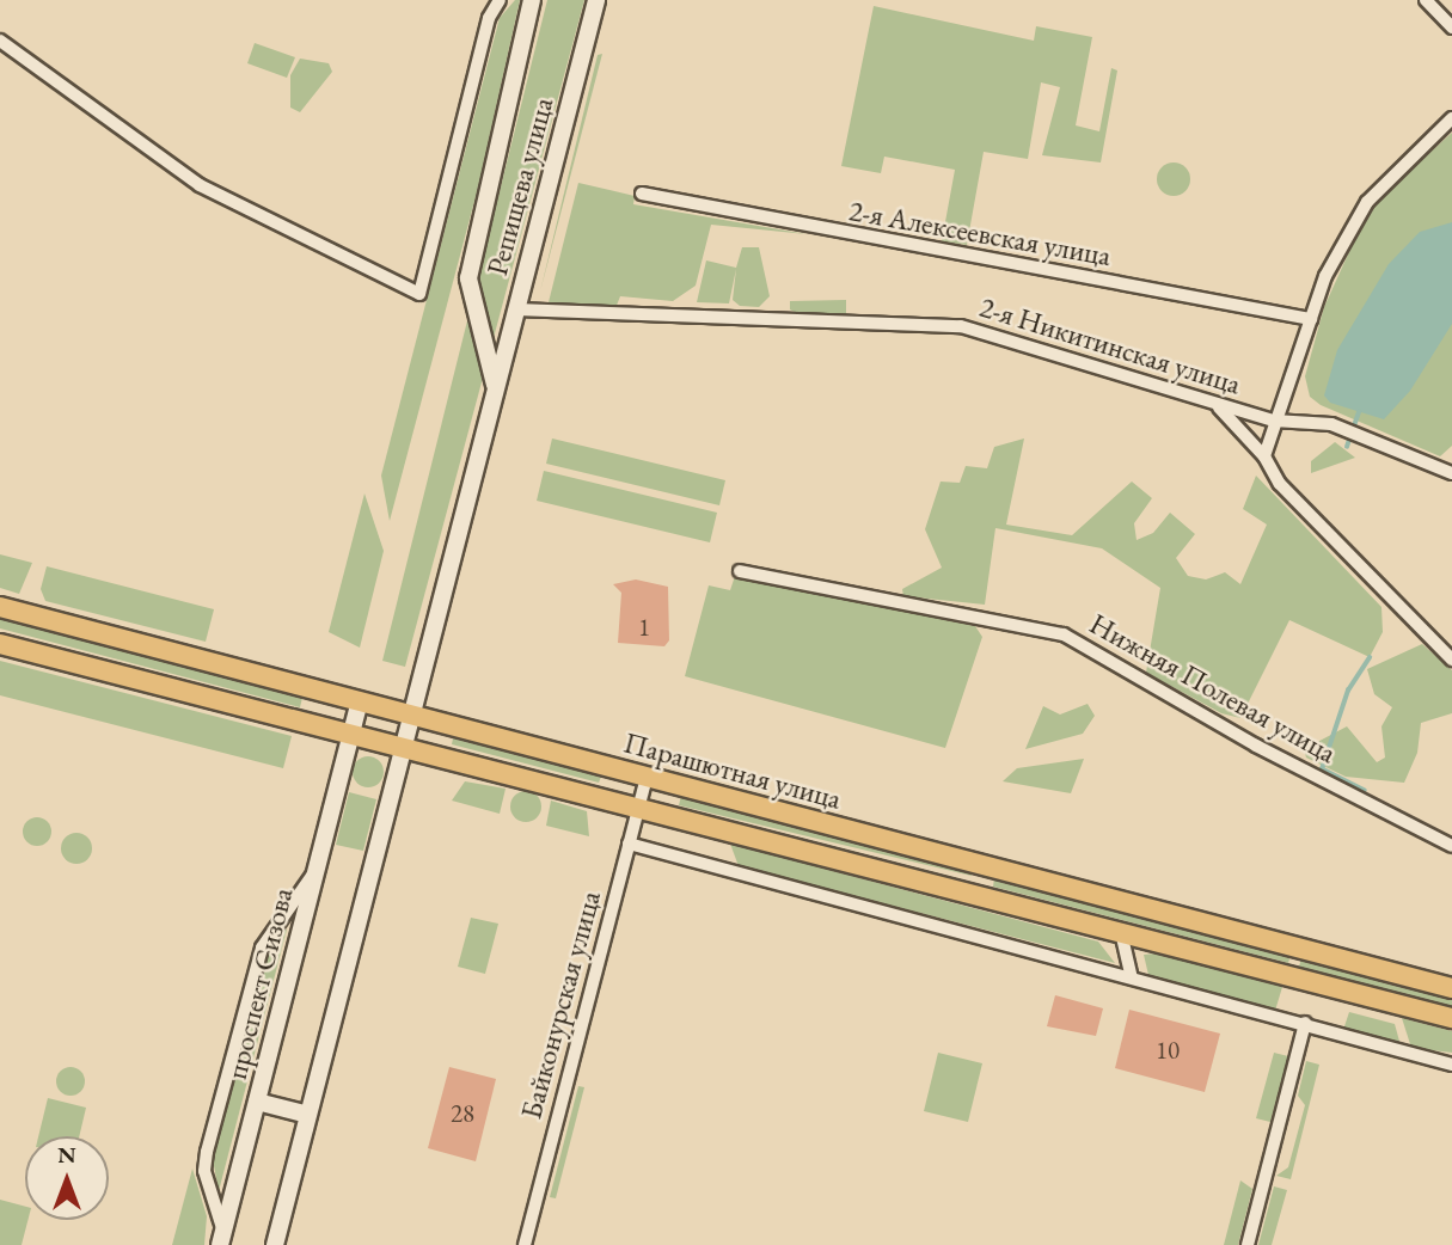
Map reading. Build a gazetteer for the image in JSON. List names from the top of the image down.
{
  "streets": {
    "main road": ["Репищева улица", "Парашютная улица", "проспект Сизова"],
    "street": [
      "2-я Алексеевская улица",
      "2-я Никитинская улица",
      "Нижняя Полевая улица",
      "Байконурская улица"
    ]
  },
  "crossings": [
    ["Репищева улица", "2-я Никитинская улица"],
    ["Репищева улица", "Парашютная улица"],
    ["Парашютная улица", "проспект Сизова"],
    ["Парашютная улица", "Байконурская улица"]
  ],
  "house_numbers": ["1", "10", "28"],
  "north": "top"
}
